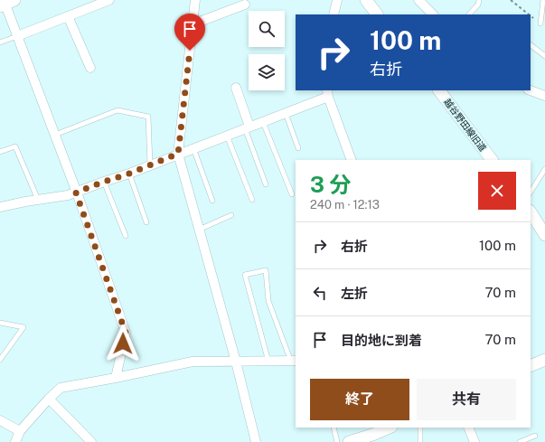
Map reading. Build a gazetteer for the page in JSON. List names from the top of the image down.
{
  "streets": {
    "street": ["越谷野田線旧道"]
  },
  "page": {
    "turn": ["100 m", "右折"],
    "heading": ["3 分", "240 m · 12:13"],
    "list": [
      {
        "name": "右折",
        "value": "100 m"
      },
      {
        "name": "左折",
        "value": "70 m"
      },
      {
        "name": "目的地に到着",
        "value": "70 m"
      }
    ],
    "buttons": ["終了", "共有"]
  }
}
